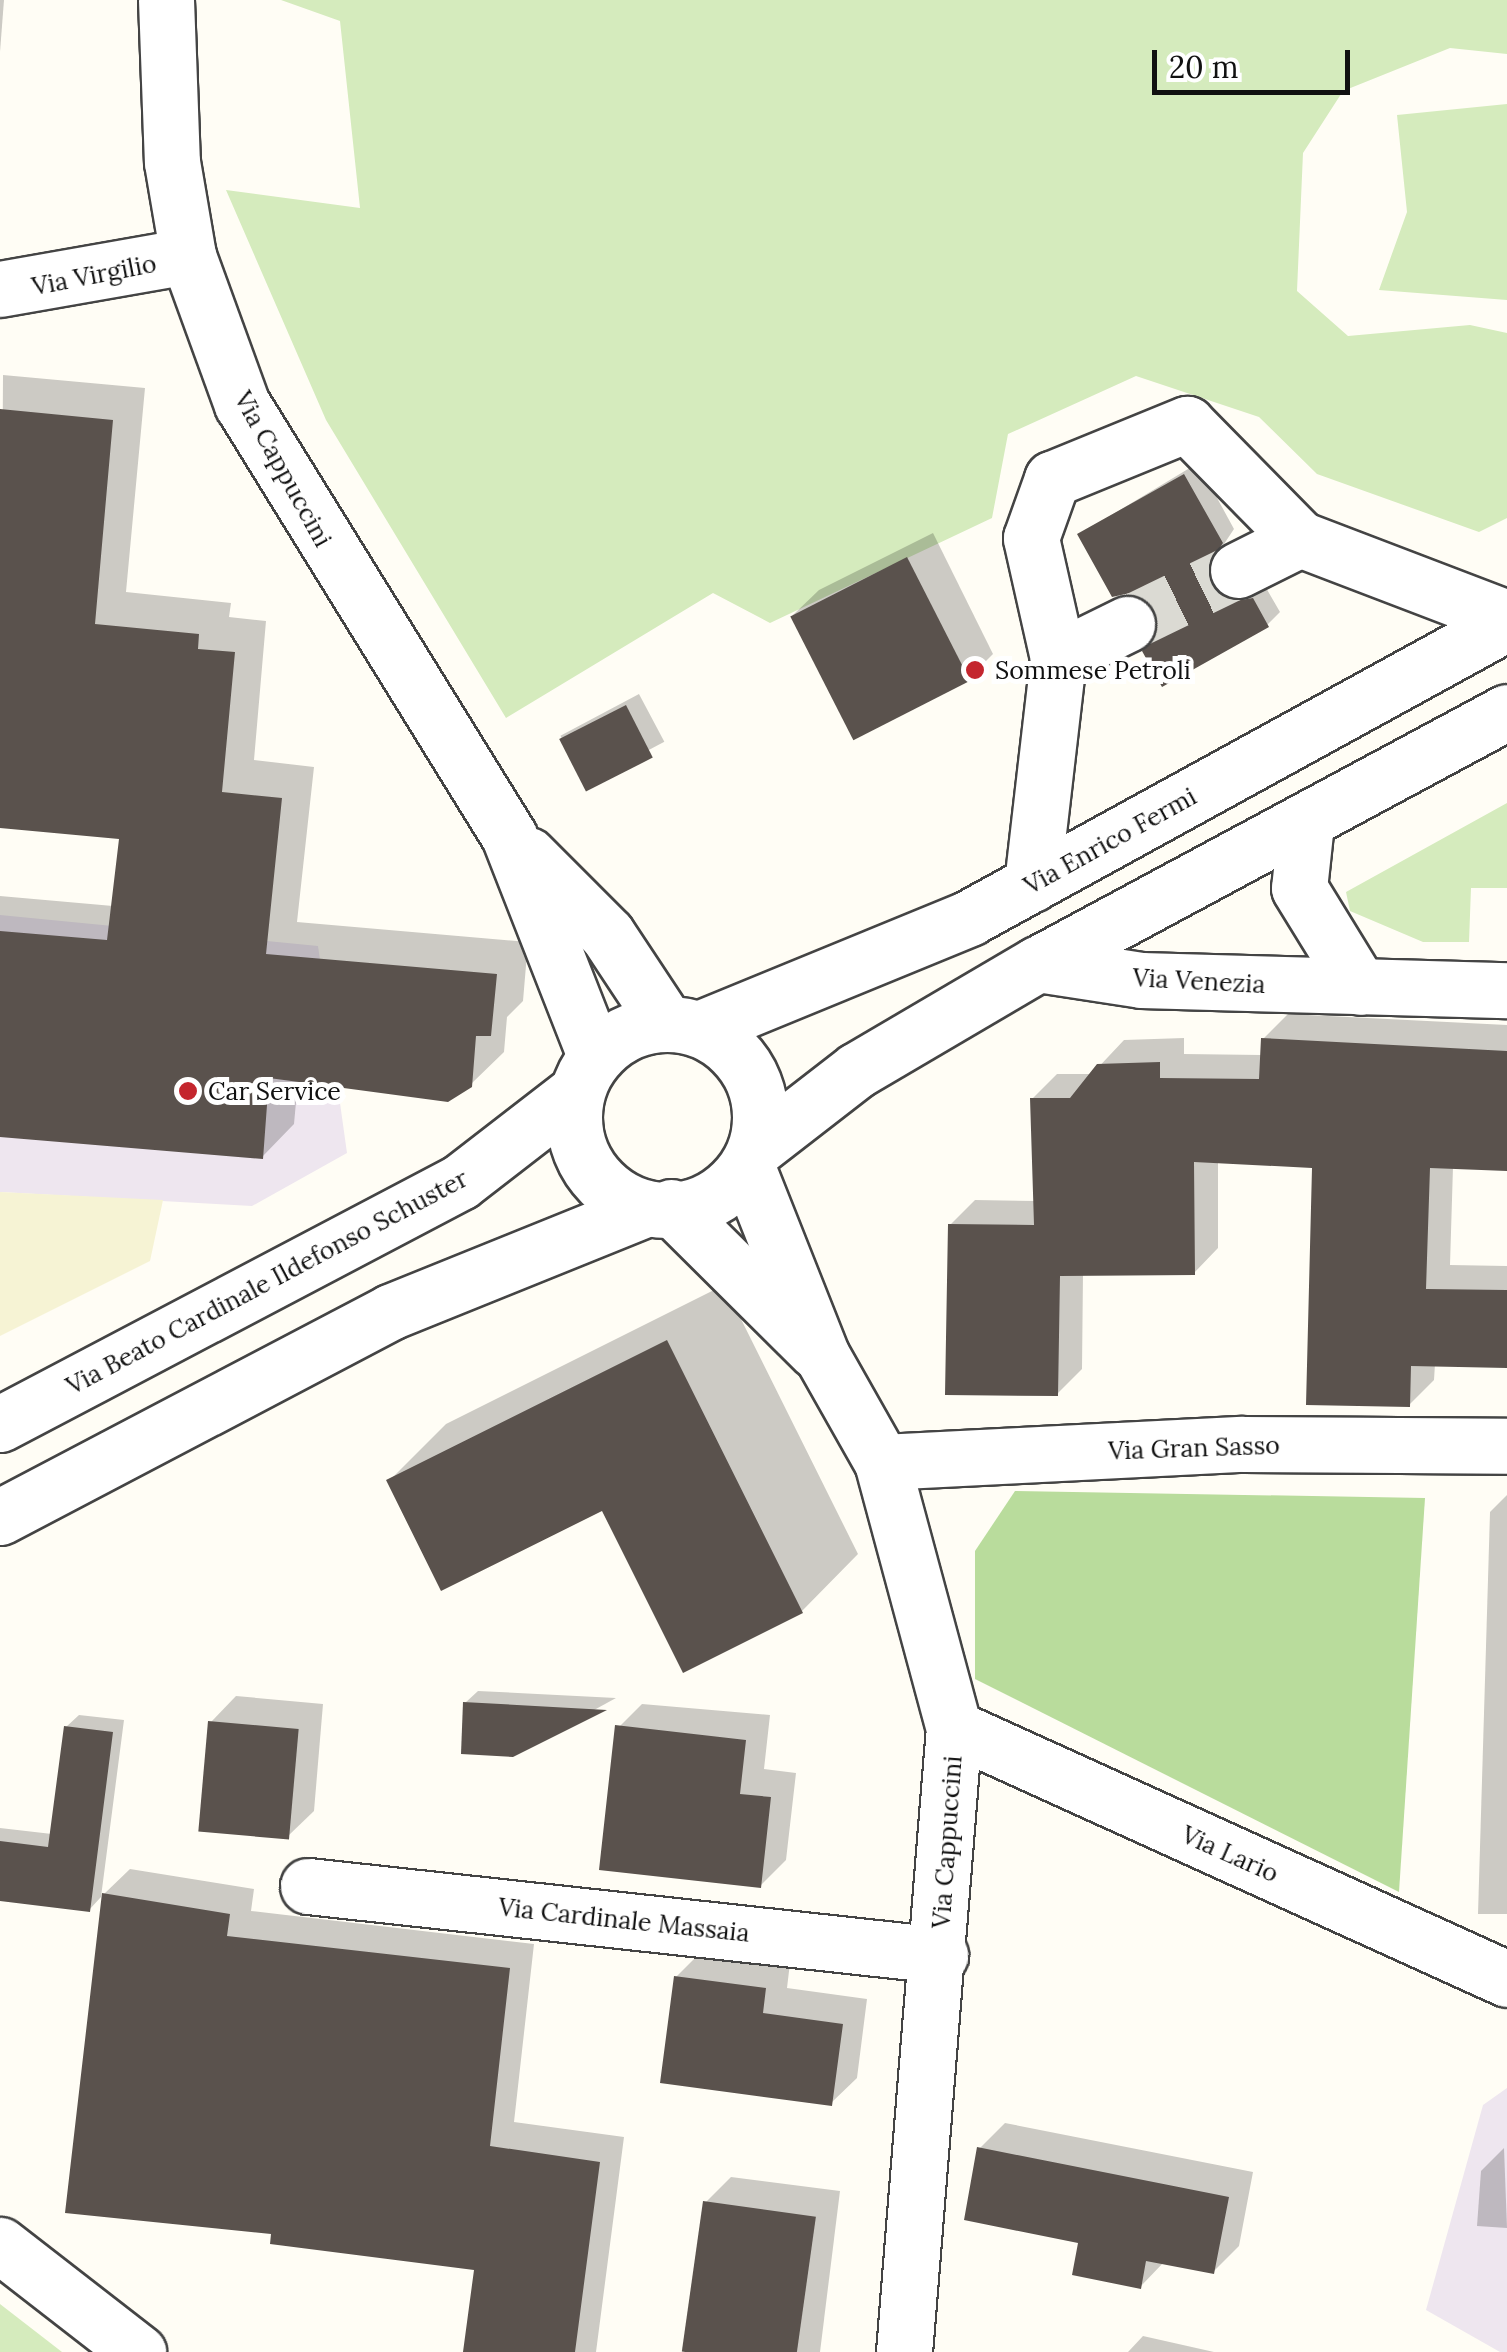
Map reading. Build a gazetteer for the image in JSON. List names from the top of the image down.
{
  "streets": {
    "street": [
      "Via Virgilio",
      "Via Cappuccini",
      "Via Enrico Fermi",
      "Via Venezia",
      "Via Beato Cardinale Ildefonso Schuster",
      "Via Gran Sasso",
      "Via Lario",
      "Via Cardinale Massaia"
    ]
  },
  "crossings": [
    ["Via Virgilio", "Via Cappuccini"],
    ["Via Cappuccini", "Via Enrico Fermi"],
    ["Via Cappuccini", "Via Beato Cardinale Ildefonso Schuster"],
    ["Via Cappuccini", "Via Gran Sasso"],
    ["Via Cappuccini", "Via Lario"],
    ["Via Cappuccini", "Via Cardinale Massaia"],
    ["Via Enrico Fermi", "Via Beato Cardinale Ildefonso Schuster"]
  ],
  "places": ["Sommese Petroli", "Car Service"],
  "scale_bar": "20 m"
}
